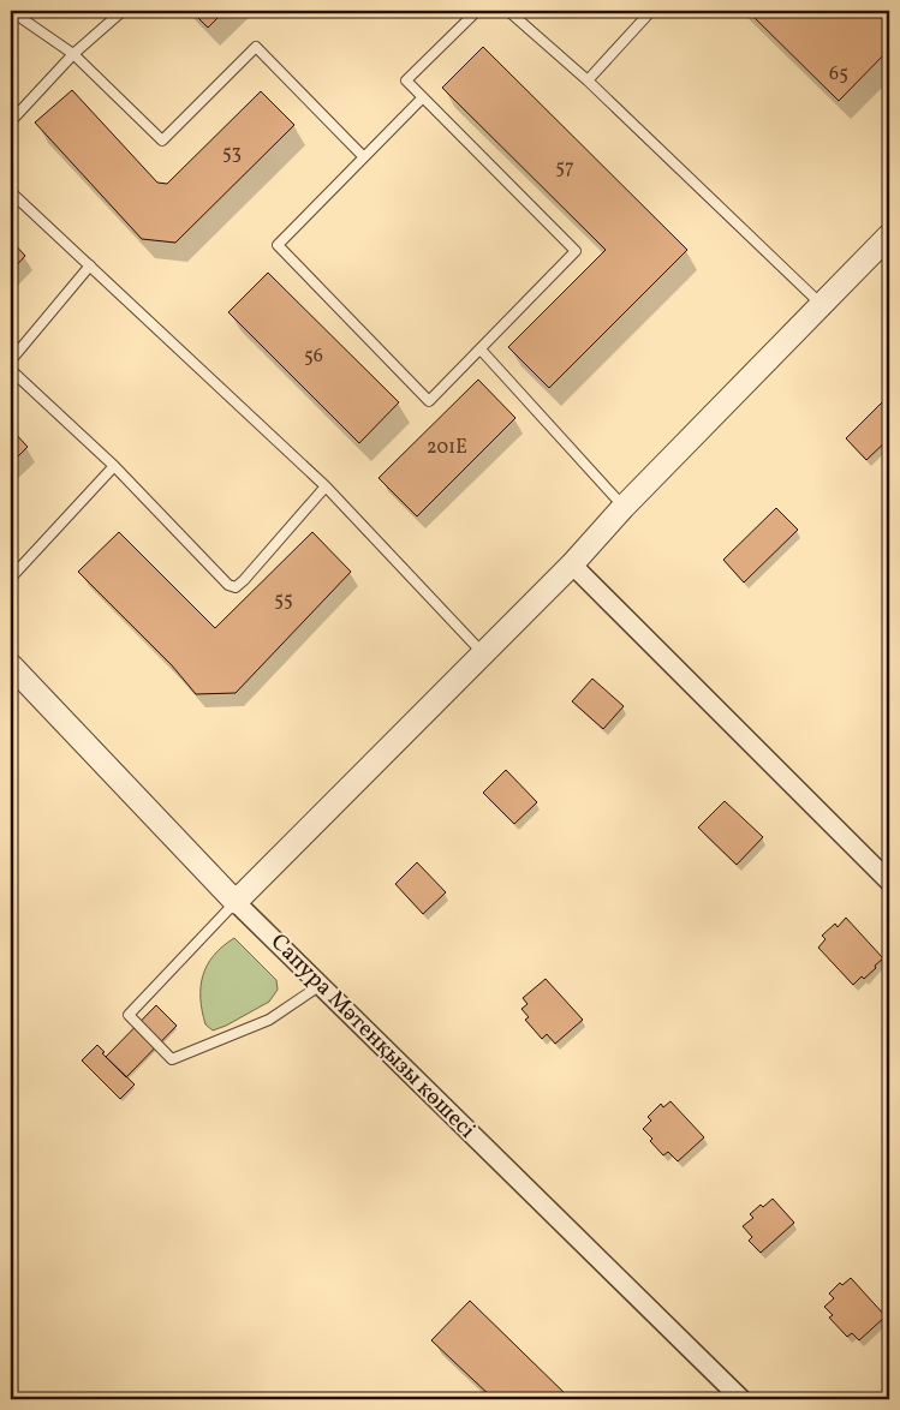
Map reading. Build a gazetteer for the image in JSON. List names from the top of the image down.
{
  "streets": {
    "street": ["Сапура Мәтенқызы көшесі"]
  },
  "house_numbers": [
    "65",
    "53",
    "57",
    "56",
    "201Е",
    "55"
  ]
}
